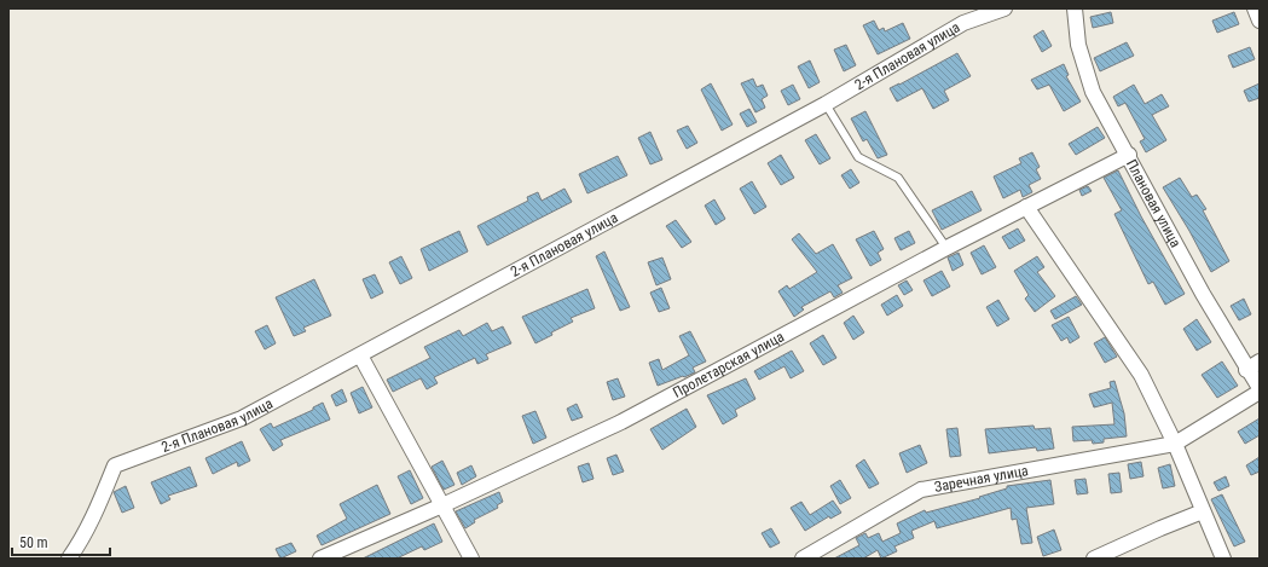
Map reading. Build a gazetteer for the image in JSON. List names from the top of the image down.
{
  "streets": {
    "street": [
      "2-я Плановая улица",
      "Плановая улица",
      "Пролетарская улица",
      "Заречная улица"
    ]
  },
  "crossings": [
    ["Плановая улица", "Пролетарская улица"],
    ["Плановая улица", "Заречная улица"]
  ],
  "scale_bar": "50 m"
}
